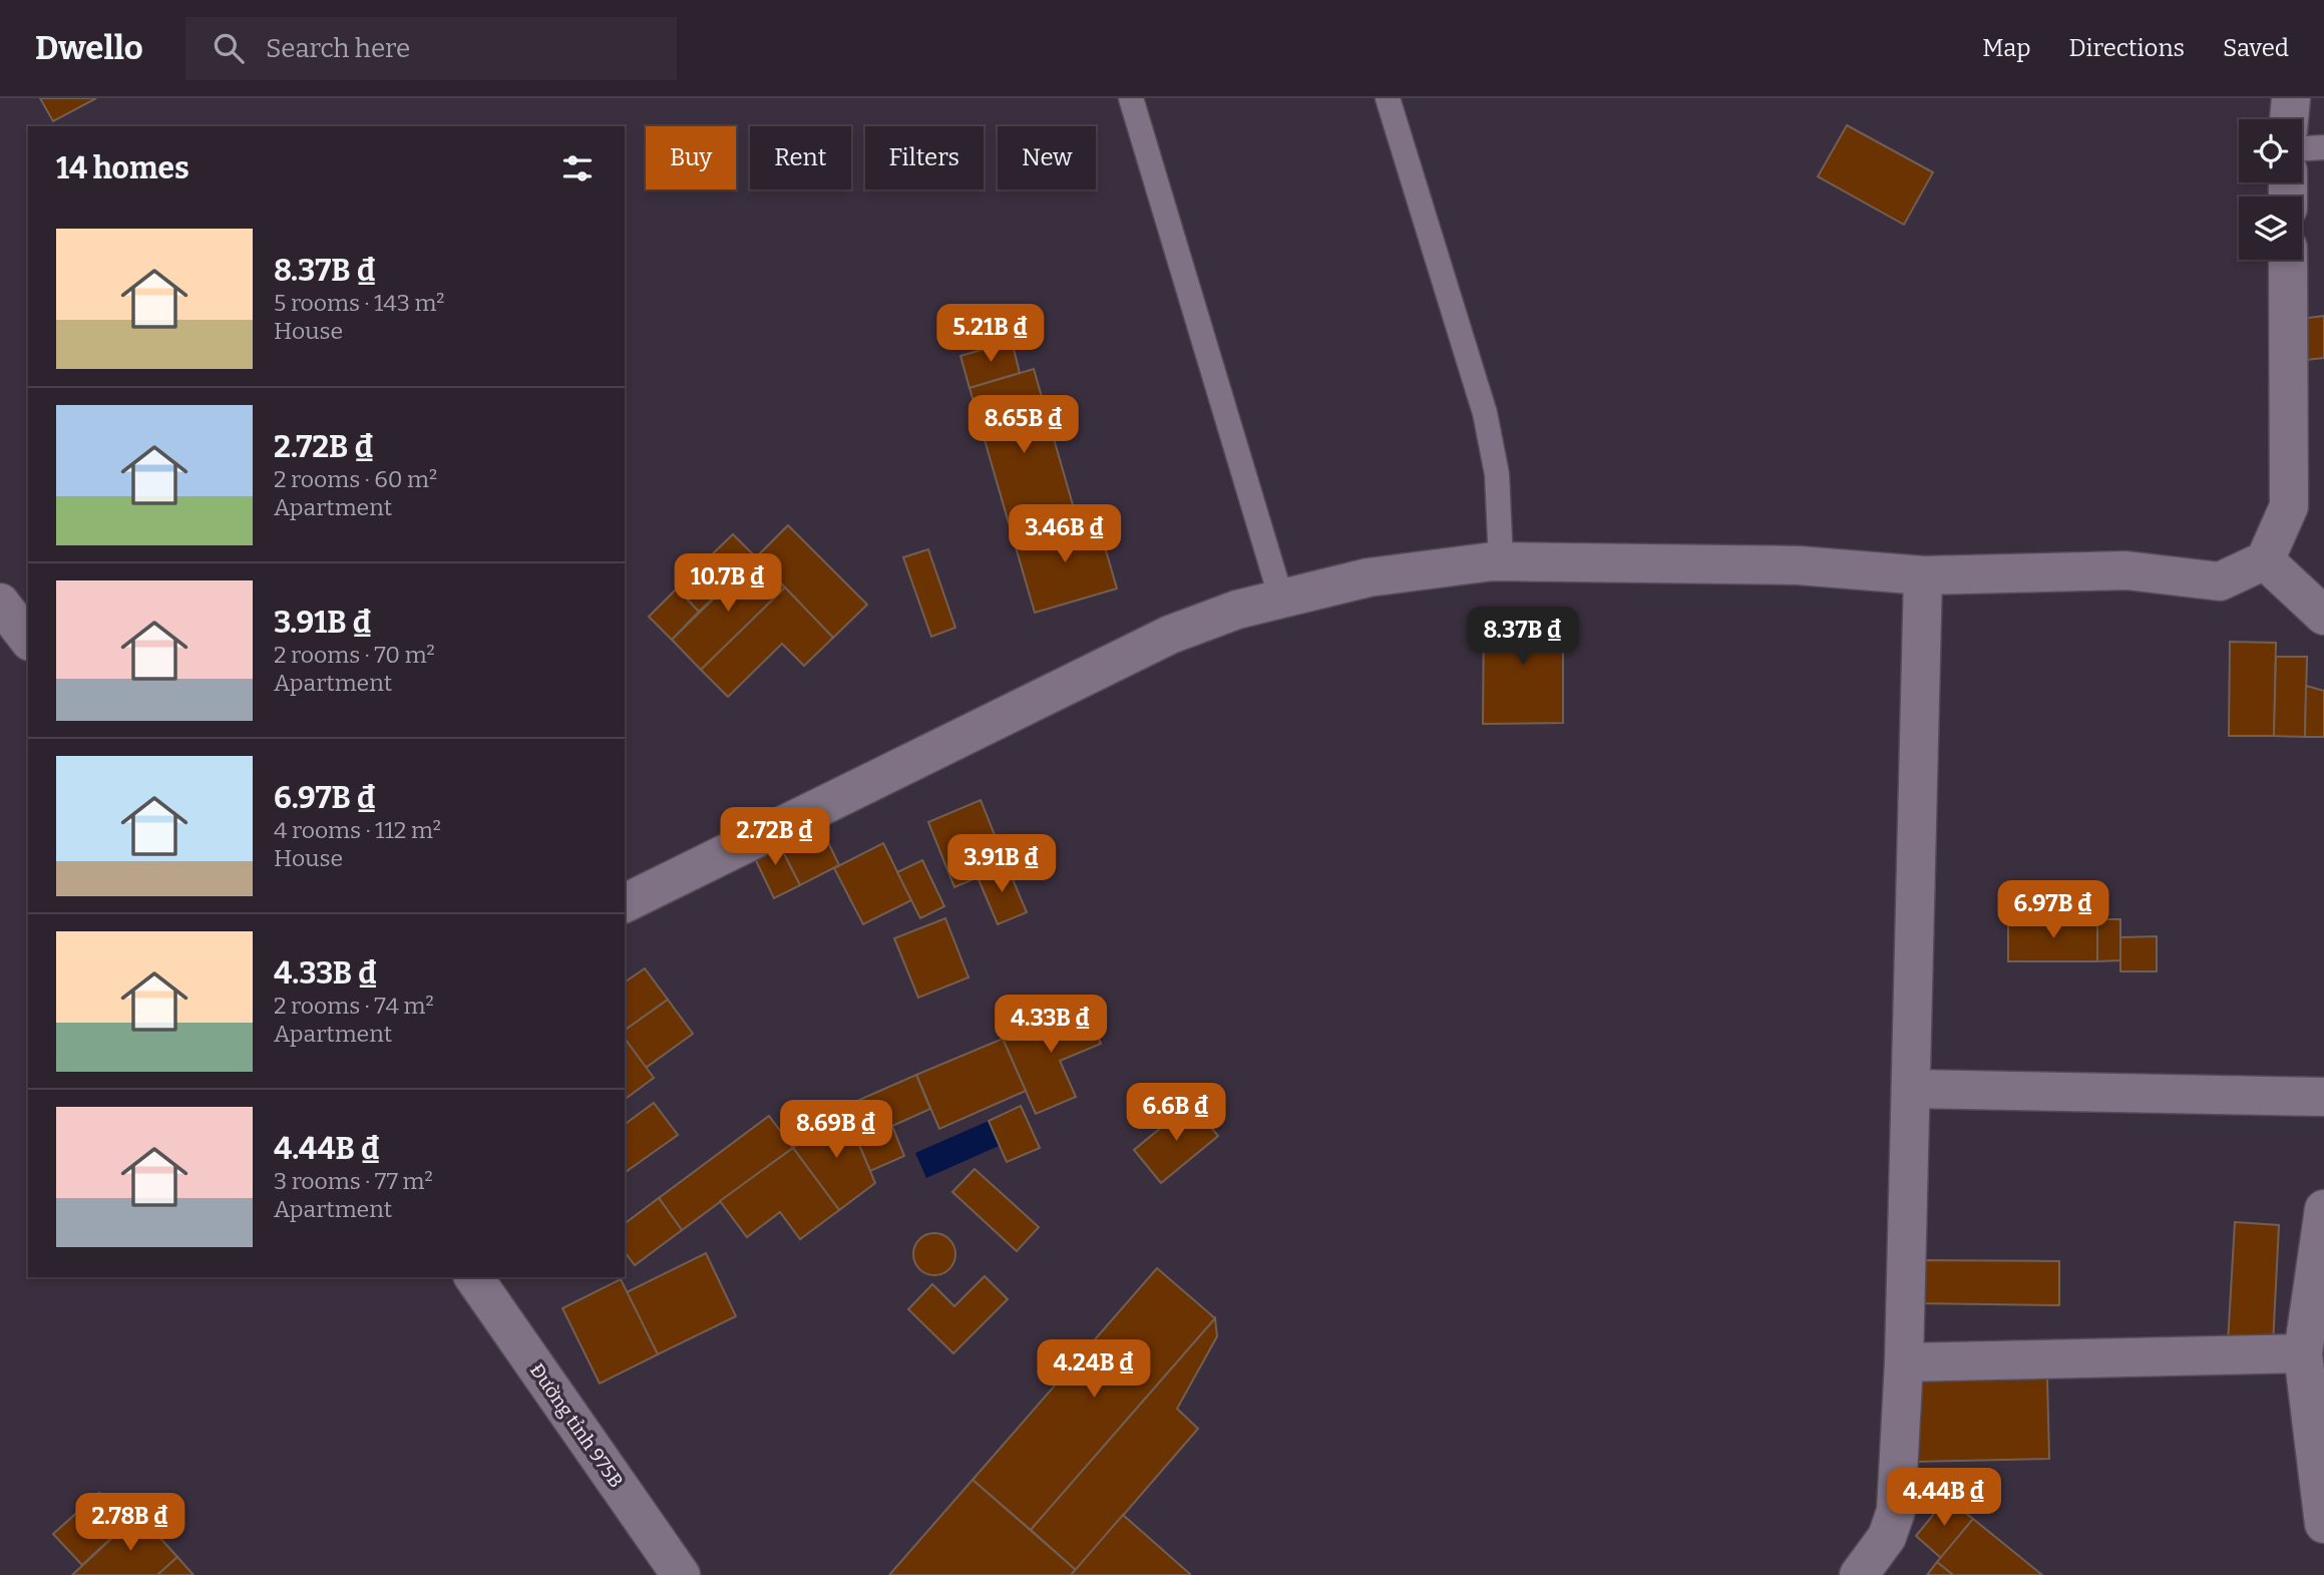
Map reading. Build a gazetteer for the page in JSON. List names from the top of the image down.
{
  "streets": {
    "street": ["Đường tỉnh 975B"]
  },
  "page": {
    "header": "Dwello",
    "search": "Search here",
    "nav": ["Map", "Directions", "Saved"],
    "chip": [
      "Buy",
      "Rent",
      "Filters",
      "New"
    ],
    "heading": "14 homes",
    "list": [
      {
        "name": "8.37B ₫",
        "note": "5 rooms · 143 m² · House"
      },
      {
        "name": "2.72B ₫",
        "note": "2 rooms · 60 m² · Apartment"
      },
      {
        "name": "3.91B ₫",
        "note": "2 rooms · 70 m² · Apartment"
      },
      {
        "name": "6.97B ₫",
        "note": "4 rooms · 112 m² · House"
      },
      {
        "name": "4.33B ₫",
        "note": "2 rooms · 74 m² · Apartment"
      },
      {
        "name": "4.44B ₫",
        "note": "3 rooms · 77 m² · Apartment"
      }
    ],
    "price": [
      "5.21B ₫",
      "8.65B ₫",
      "3.46B ₫",
      "10.7B ₫",
      "8.37B ₫",
      "2.72B ₫",
      "3.91B ₫",
      "6.97B ₫",
      "4.33B ₫",
      "6.6B ₫",
      "8.69B ₫",
      "4.24B ₫",
      "4.44B ₫",
      "2.78B ₫"
    ]
  }
}
